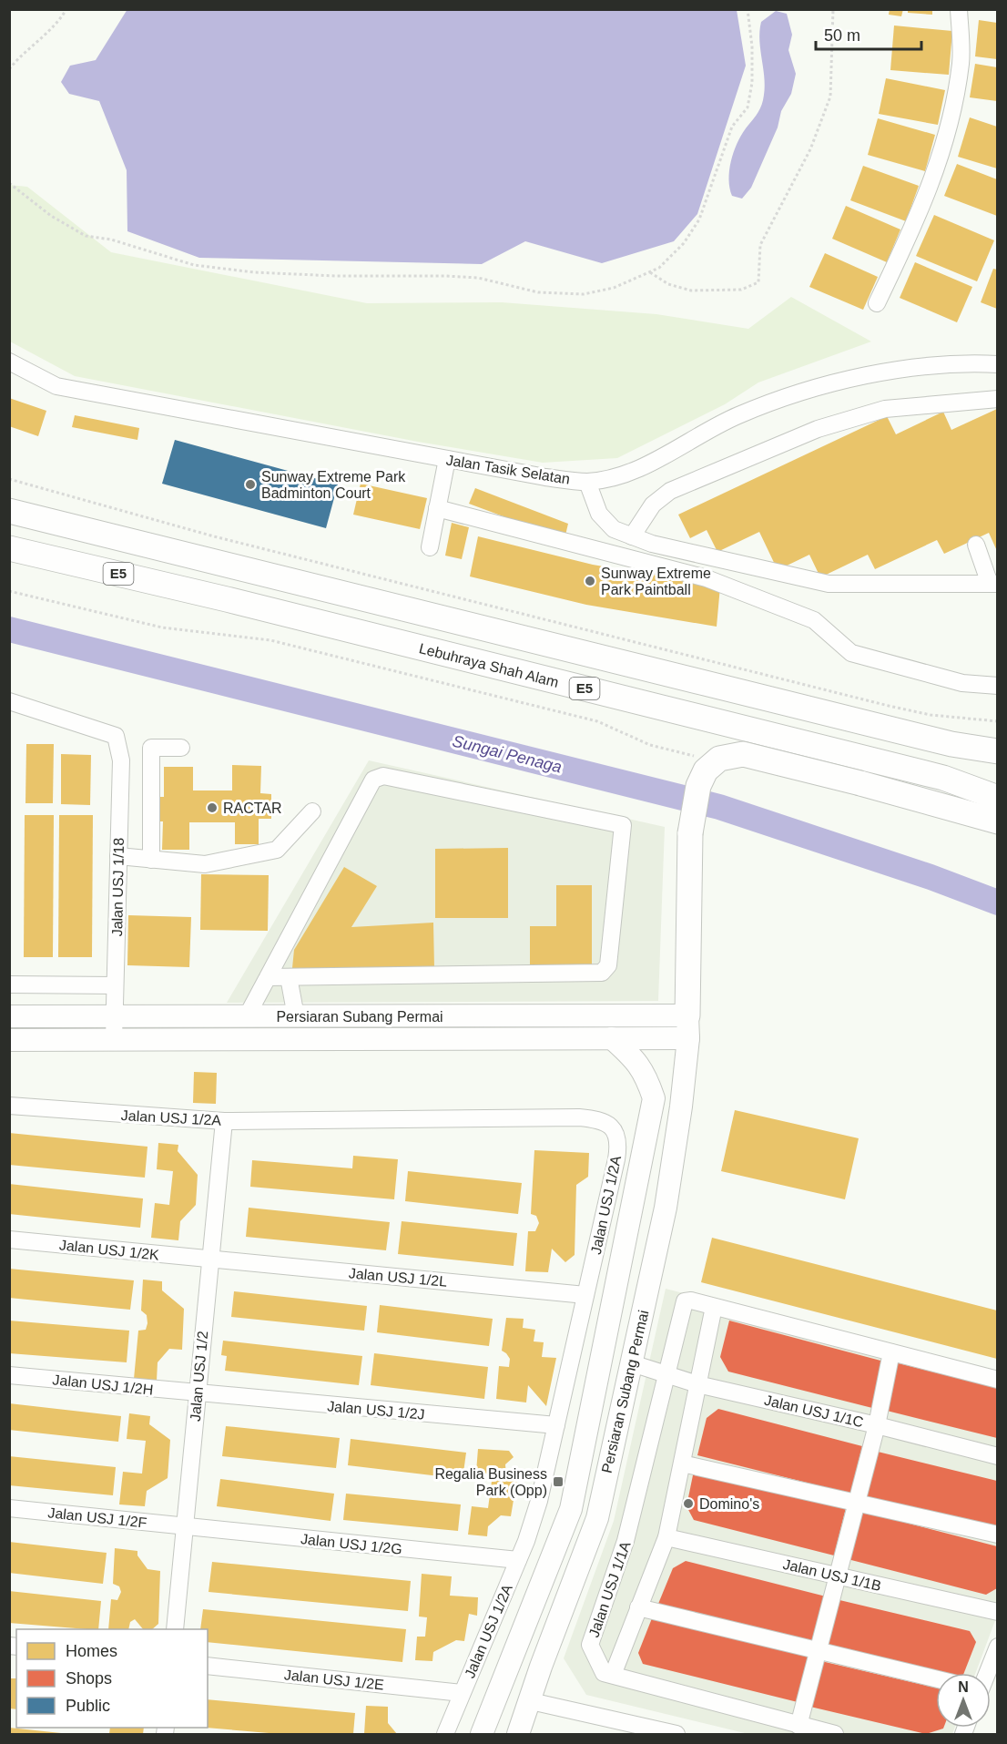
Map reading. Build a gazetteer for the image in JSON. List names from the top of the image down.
{
  "streets": {
    "highway": ["E5", "Lebuhraya Shah Alam"],
    "main road": ["Persiaran Subang Permai"],
    "street": [
      "Jalan Tasik Selatan",
      "Jalan USJ 1/18",
      "Jalan USJ 1/2A",
      "Jalan USJ 1/2K",
      "Jalan USJ 1/2L",
      "Jalan USJ 1/2",
      "Jalan USJ 1/2H",
      "Jalan USJ 1/2J",
      "Jalan USJ 1/1C",
      "Jalan USJ 1/2F",
      "Jalan USJ 1/2G",
      "Jalan USJ 1/1B",
      "Jalan USJ 1/1A",
      "Jalan USJ 1/2E"
    ]
  },
  "crossings": [
    ["Jalan USJ 1/18", "Persiaran Subang Permai"],
    ["Persiaran Subang Permai", "Jalan USJ 1/1C"],
    ["Jalan USJ 1/2A", "Jalan USJ 1/2L"],
    ["Jalan USJ 1/2A", "Jalan USJ 1/2"],
    ["Jalan USJ 1/2A", "Jalan USJ 1/2J"],
    ["Jalan USJ 1/2A", "Jalan USJ 1/2G"],
    ["Jalan USJ 1/2A", "Jalan USJ 1/2E"],
    ["Jalan USJ 1/2K", "Jalan USJ 1/2L"],
    ["Jalan USJ 1/2K", "Jalan USJ 1/2"],
    ["Jalan USJ 1/2L", "Jalan USJ 1/2"],
    ["Jalan USJ 1/2", "Jalan USJ 1/2H"],
    ["Jalan USJ 1/2", "Jalan USJ 1/2J"],
    ["Jalan USJ 1/2", "Jalan USJ 1/2F"],
    ["Jalan USJ 1/2", "Jalan USJ 1/2G"],
    ["Jalan USJ 1/2H", "Jalan USJ 1/2J"],
    ["Jalan USJ 1/1C", "Jalan USJ 1/1A"],
    ["Jalan USJ 1/2F", "Jalan USJ 1/2G"]
  ],
  "water": ["Sungai Penaga"],
  "places": {
    "other": [
      "Sunway Extreme Park Badminton Court",
      "Sunway Extreme Park Paintball",
      "RACTAR",
      "Domino's"
    ],
    "transit": ["Regalia Business Park (Opp)"]
  },
  "legend": ["Homes", "Shops", "Public"],
  "scale_bar": "50 m",
  "north": "top"
}
